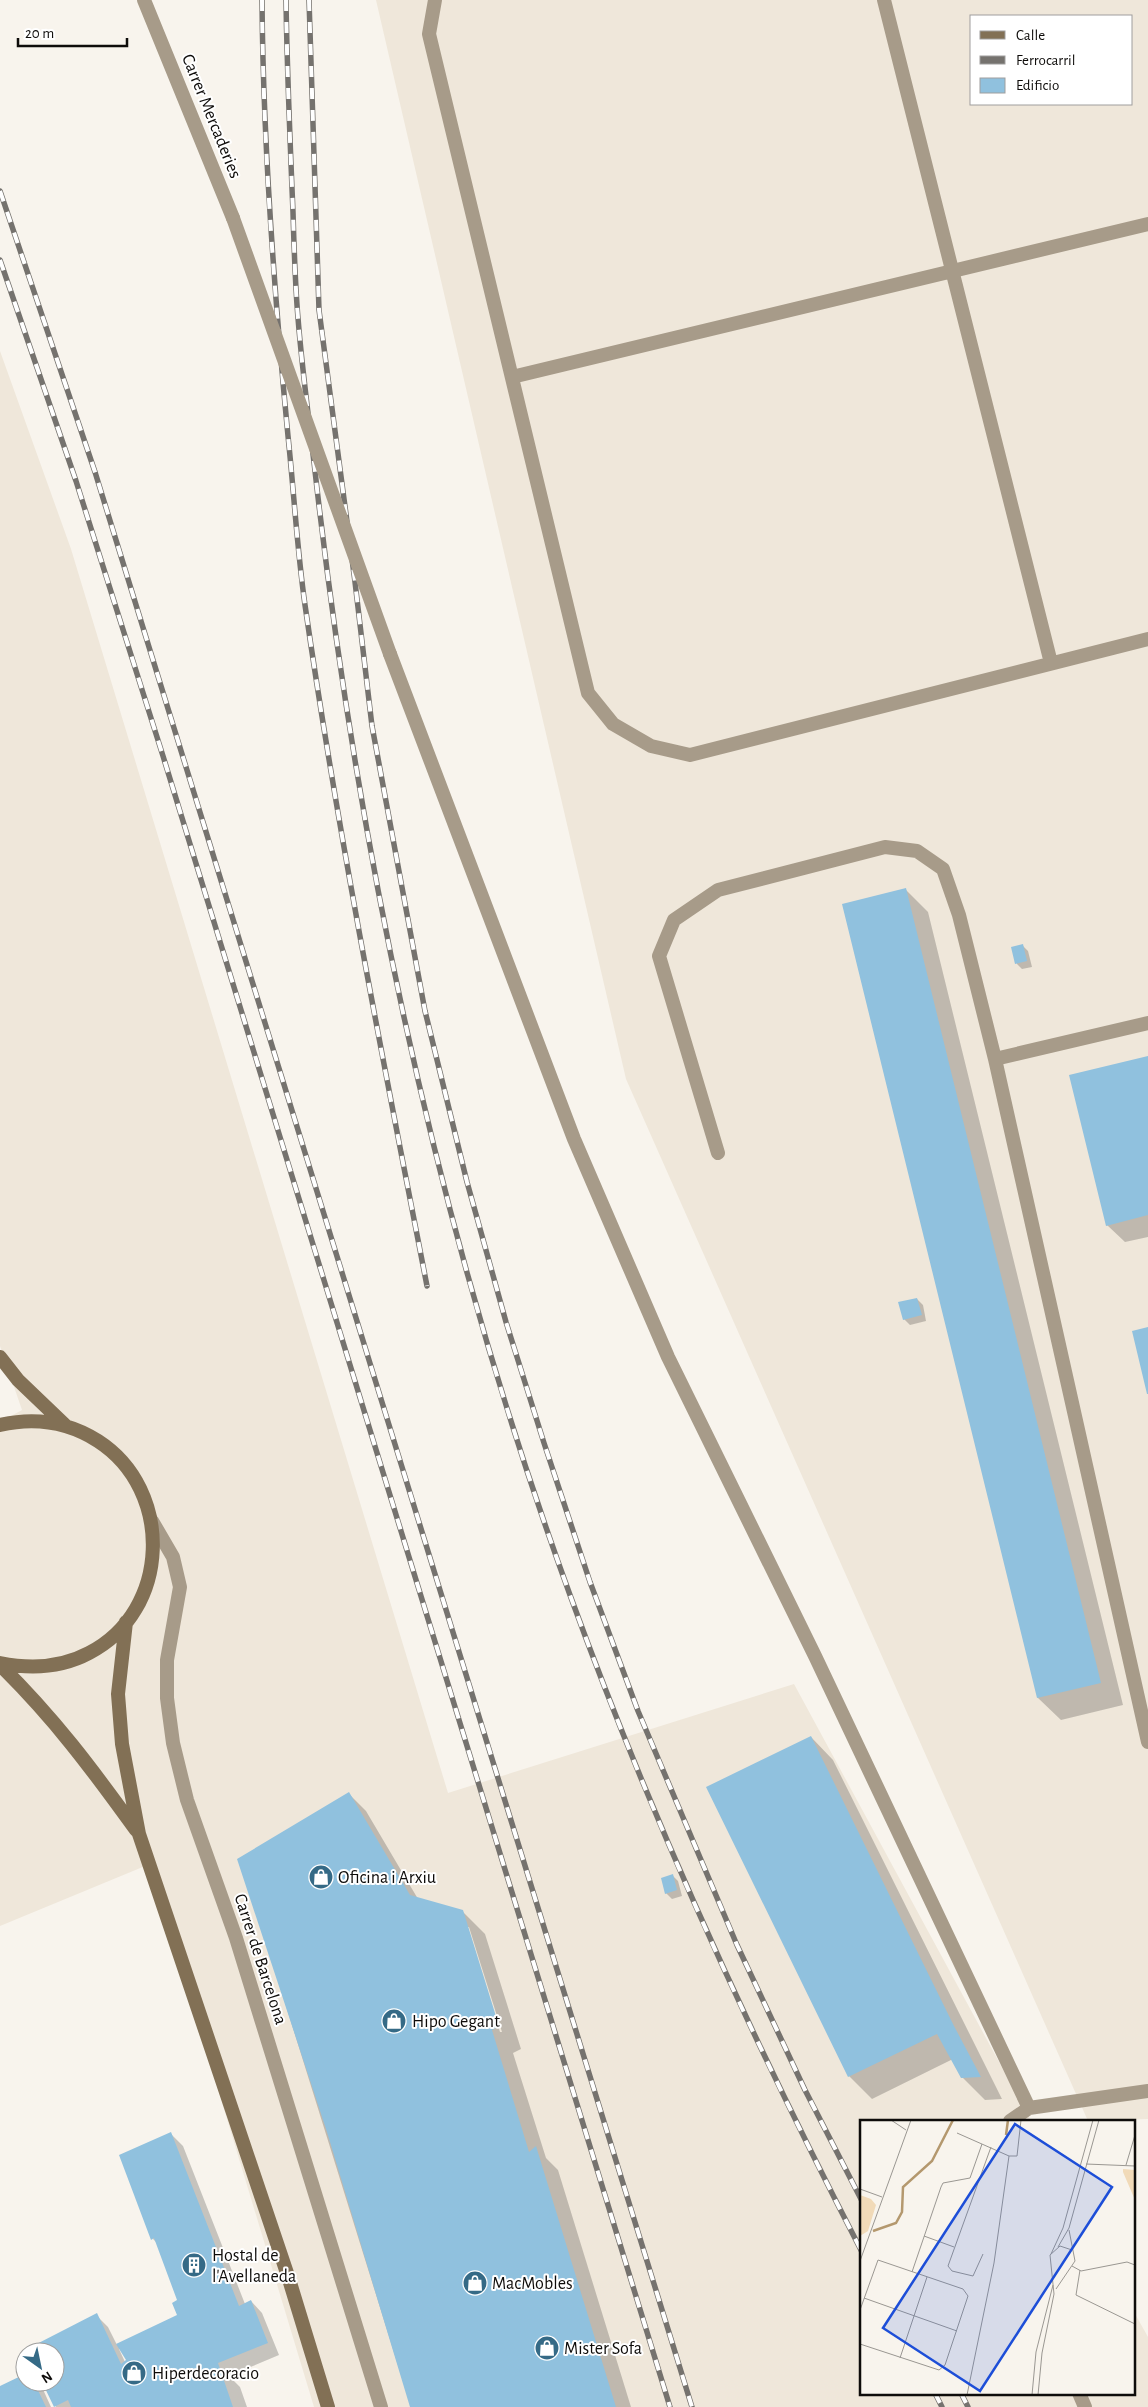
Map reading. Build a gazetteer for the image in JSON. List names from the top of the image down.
{
  "streets": {
    "street": ["Carrer Mercaderies", "Carrer de Barcelona"]
  },
  "places": {
    "shop": [
      "Oficina i Arxiu",
      "Hipo Gegant",
      "MacMobles",
      "Mister Sofa",
      "Hiperdecoracio"
    ],
    "building": ["Hostal de l'Avellaneda"]
  },
  "legend": ["Calle", "Ferrocarril", "Edificio"],
  "scale_bar": "20 m",
  "north": "bottom right"
}
